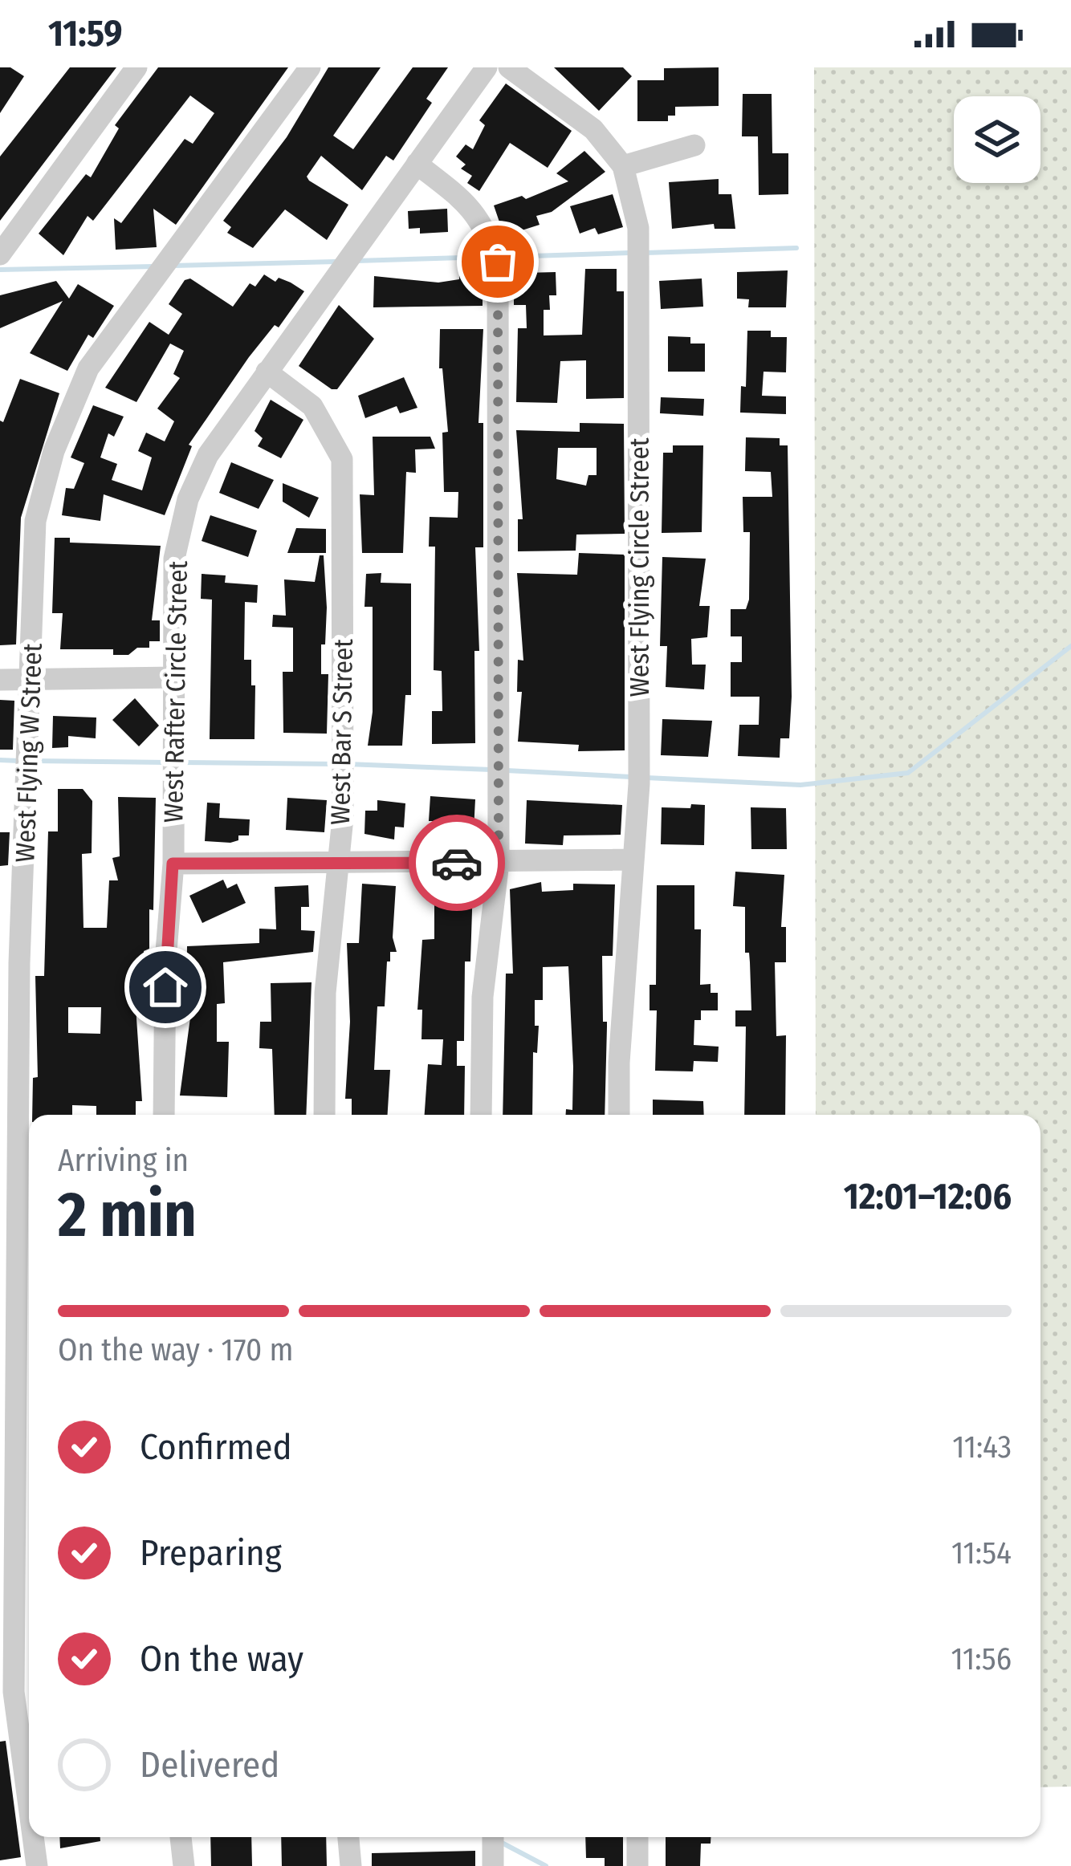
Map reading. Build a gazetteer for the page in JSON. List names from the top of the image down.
{
  "streets": {
    "street": [
      "West Flying Circle Street",
      "West Rafter Circle Street",
      "West Bar S Street",
      "West Flying W Street"
    ]
  },
  "crossings": [
    ["West Rafter Circle Street", "West Bar S Street"]
  ],
  "page": {
    "status": "11:59",
    "heading": ["2 min", "Arriving in", "12:01–12:06"],
    "bar": "On the way · 170 m",
    "list": [
      ["Confirmed", "11:43"],
      ["Preparing", "11:54"],
      ["On the way", "11:56"],
      "Delivered"
    ]
  }
}
